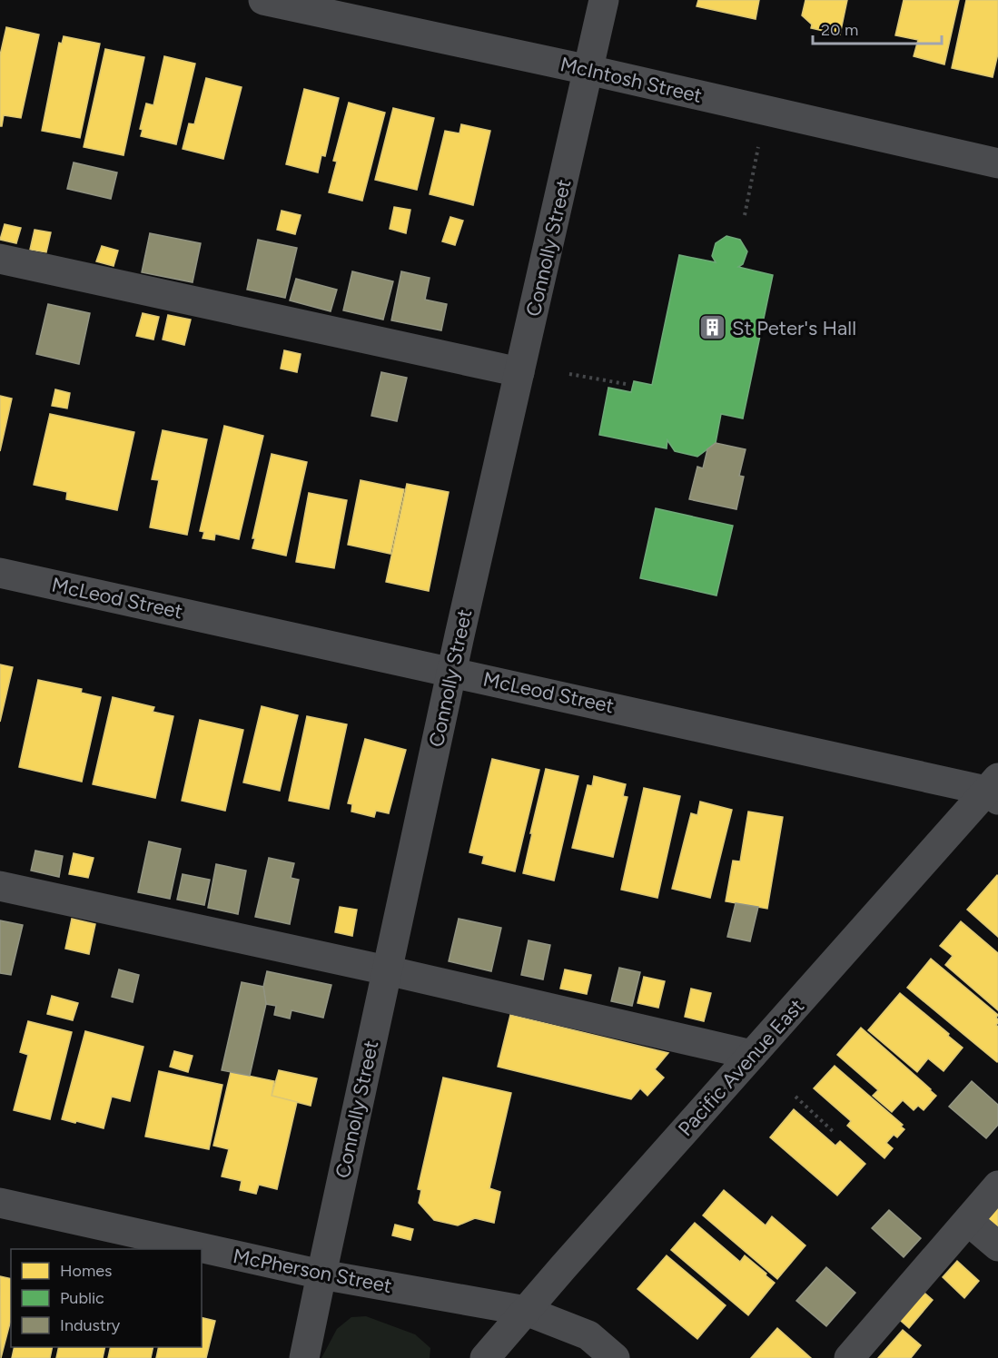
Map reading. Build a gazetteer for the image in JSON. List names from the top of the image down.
{
  "streets": {
    "street": [
      "McIntosh Street",
      "Connolly Street",
      "McLeod Street",
      "Pacific Avenue East",
      "McPherson Street"
    ]
  },
  "crossings": [
    ["McIntosh Street", "Connolly Street"],
    ["Connolly Street", "McLeod Street"],
    ["Connolly Street", "McPherson Street"],
    ["McLeod Street", "Pacific Avenue East"],
    ["Pacific Avenue East", "McPherson Street"]
  ],
  "places": {
    "building": ["St Peter's Hall"]
  },
  "legend": ["Homes", "Public", "Industry"],
  "scale_bar": "20 m"
}
